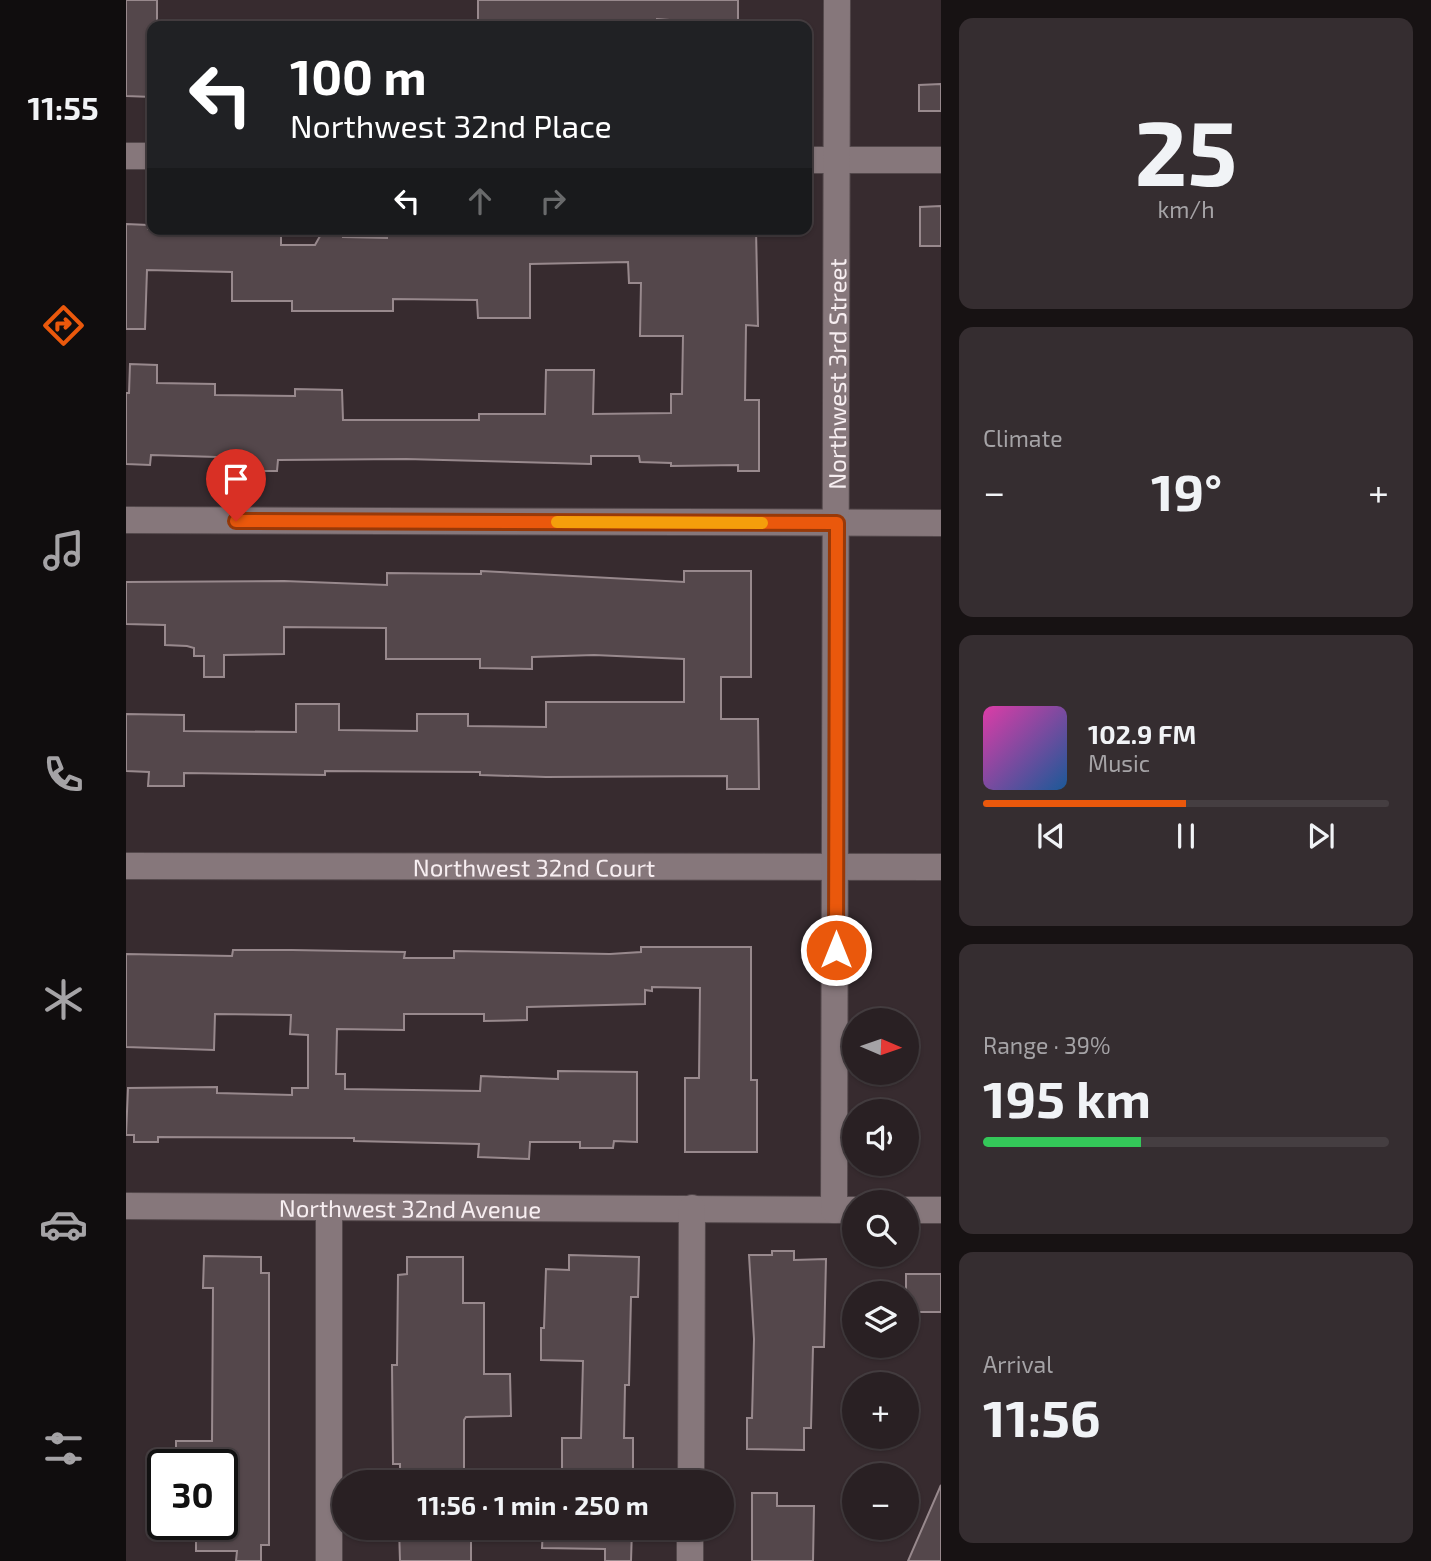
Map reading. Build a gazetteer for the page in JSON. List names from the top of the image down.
{
  "streets": {
    "street": ["Northwest 3rd Street", "Northwest 32nd Court", "Northwest 32nd Avenue"]
  },
  "crossings": [
    ["Northwest 3rd Street", "Northwest 32nd Court"]
  ],
  "north": "right",
  "page": {
    "tabs": "11:55",
    "tile": [
      ["25", "km/h"],
      "Climate",
      ["Range · 39%", "195 km"],
      ["Arrival", "11:56"]
    ],
    "turn": ["100 m", "Northwest 32nd Place"],
    "heat": ["−", "19°", "+"],
    "song": ["102.9 FM", "Music"],
    "map_buttons": ["+", "−"],
    "limit": "30",
    "trip": "11:56 · 1 min · 250 m"
  }
}
